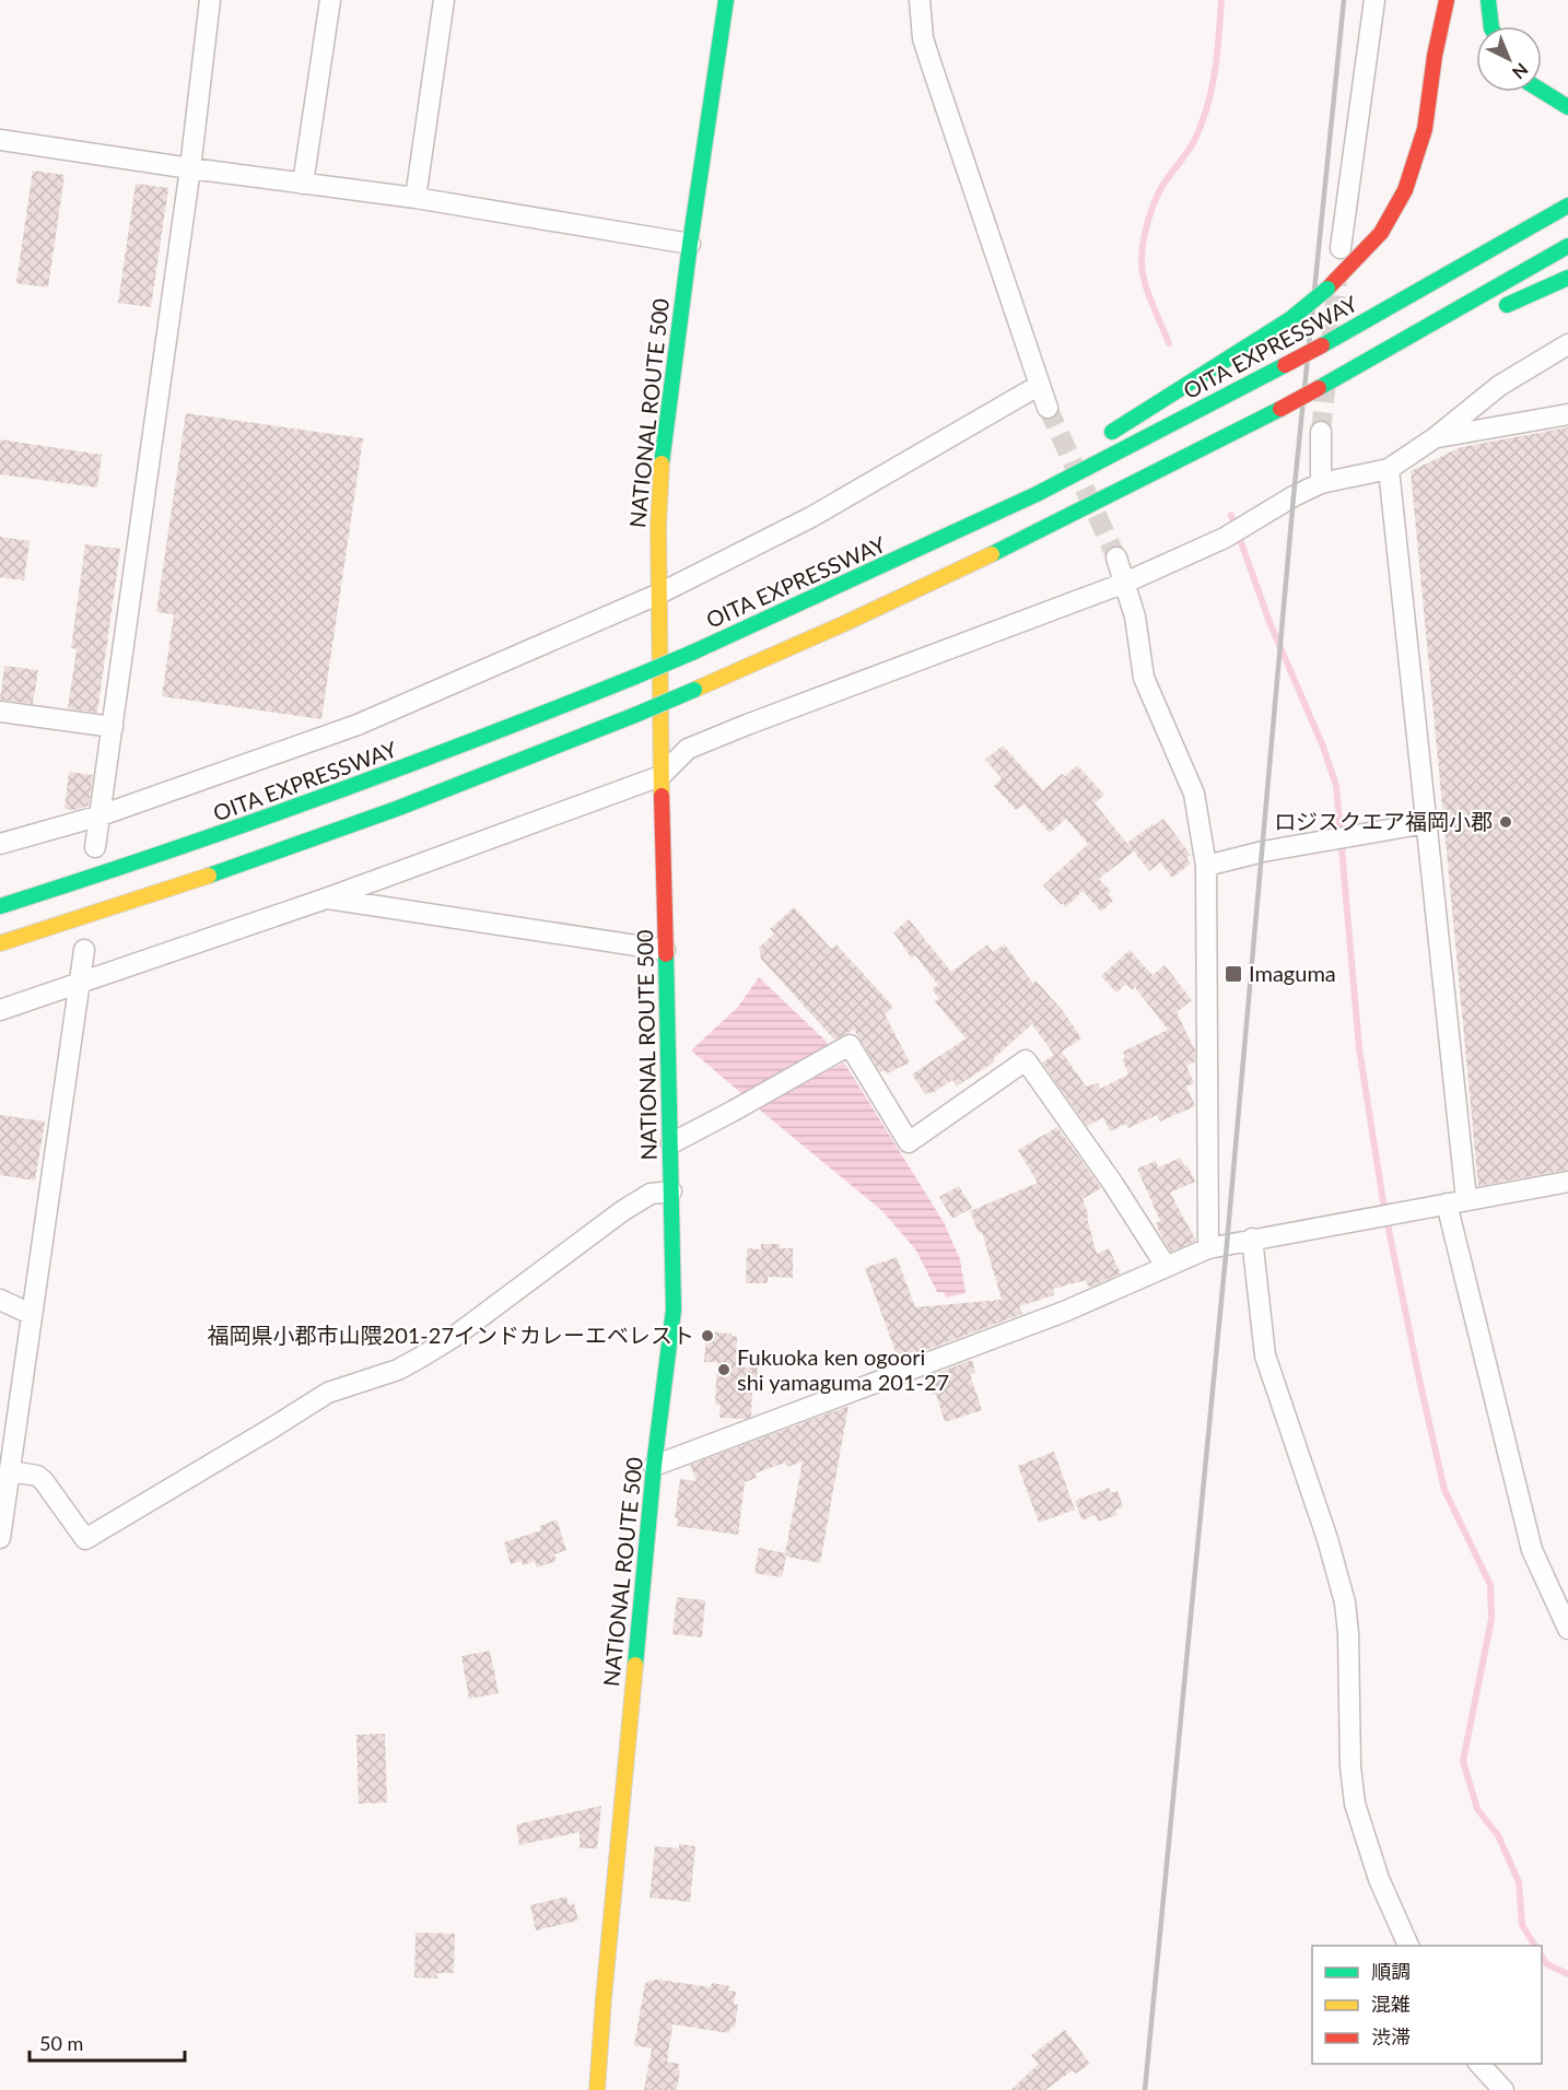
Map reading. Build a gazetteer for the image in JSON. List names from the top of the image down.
{
  "streets": {
    "highway": ["OITA EXPRESSWAY", "NATIONAL ROUTE 500"]
  },
  "places": {
    "other": ["ロジスクエア福岡小郡", "福岡県小郡市山隈201-27インドカレーエベレスト", "Fukuoka ken ogoori shi yamaguma 201-27"],
    "transit": ["Imaguma"]
  },
  "legend": ["順調", "混雑", "渋滞"],
  "scale_bar": "50 m",
  "north": "bottom right"
}
